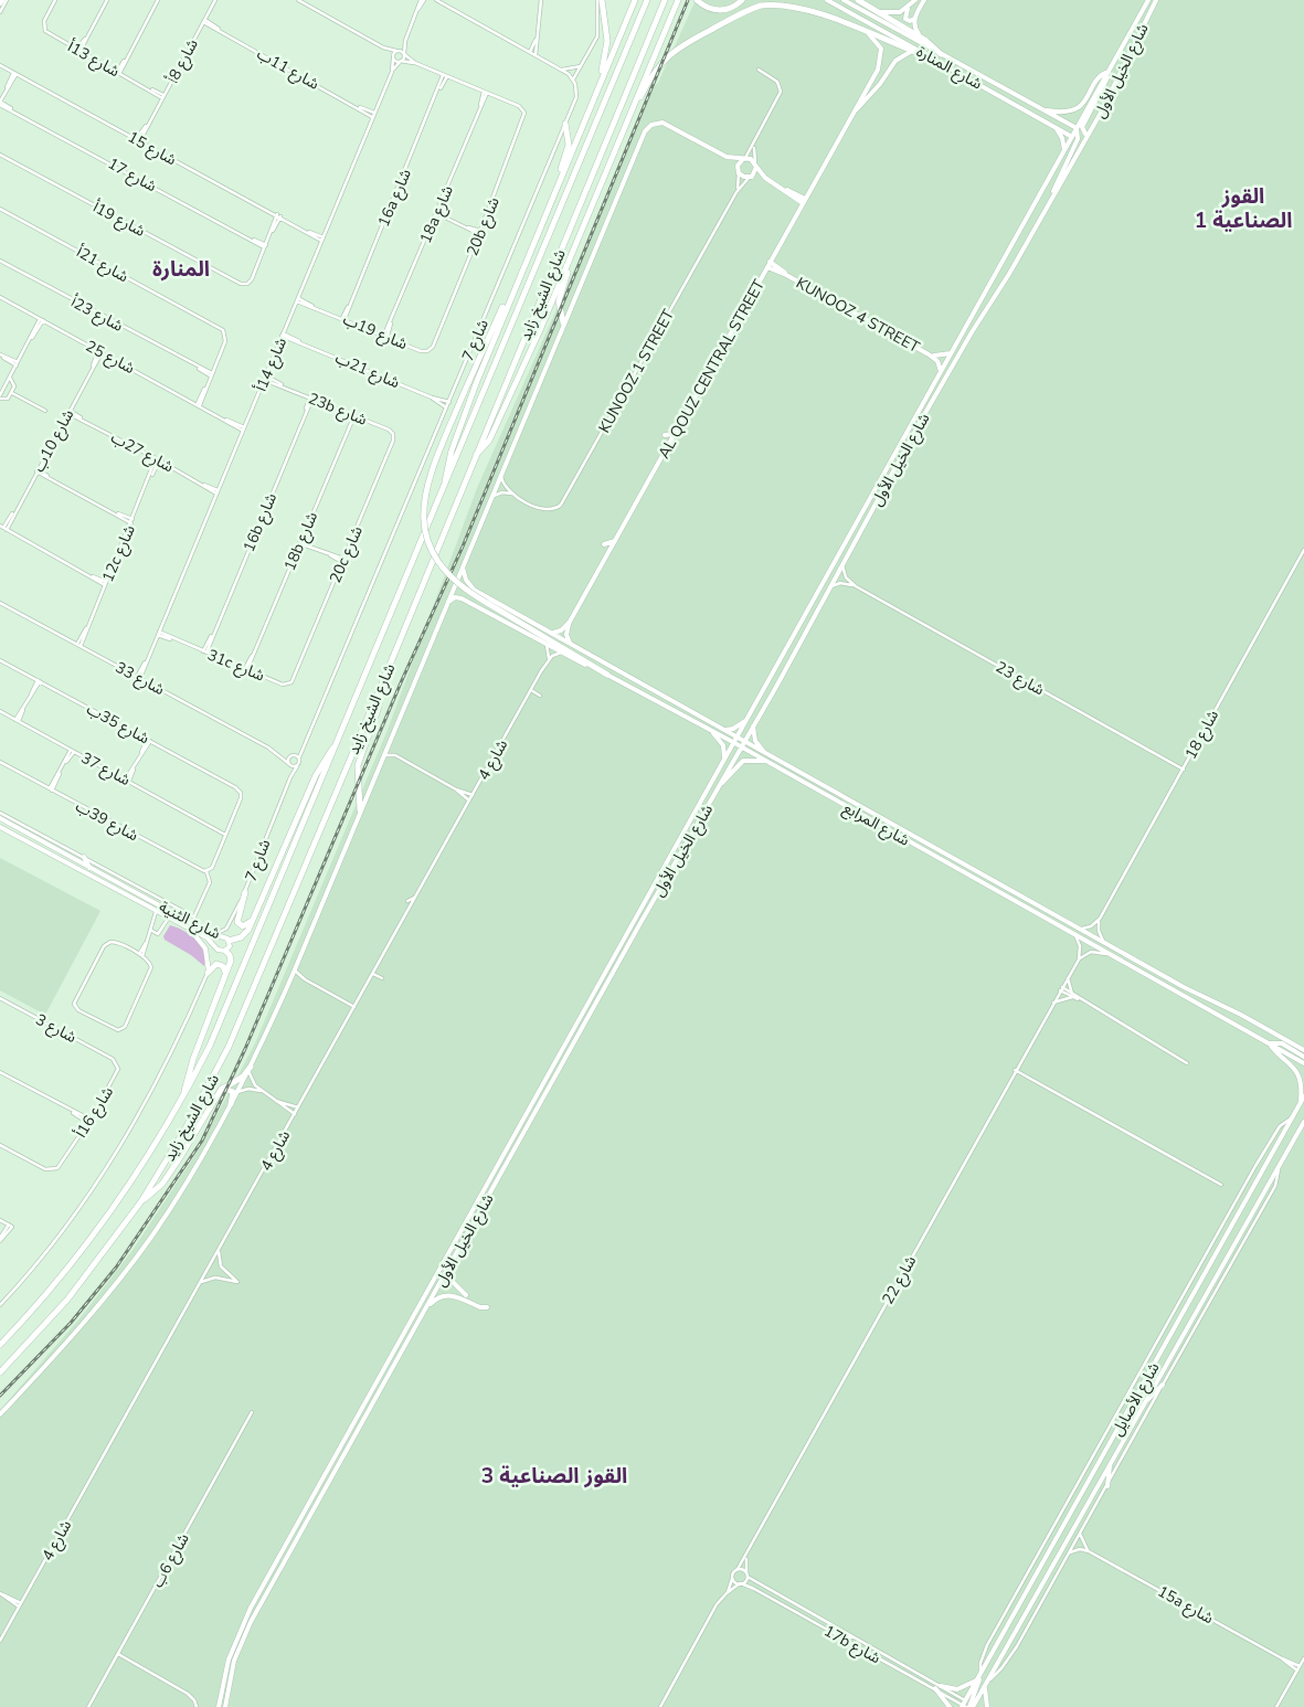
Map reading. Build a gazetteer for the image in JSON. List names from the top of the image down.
{
  "streets": {
    "highway": ["شارع الشيخ زايد"],
    "main road": [
      "شارع المنارة",
      "شارع الخيل الأول",
      "KUNOOZ 4 STREET",
      "AL QOUZ CENTRAL STREET",
      "شارع المرابع",
      "شارع الثنية",
      "شارع الأصايل"
    ],
    "street": [
      "شارع 13أ",
      "شارع 8أ",
      "شارع 11ب",
      "شارع 15",
      "شارع 17",
      "16a شارع",
      "18a شارع",
      "شارع 19أ",
      "20b شارع",
      "شارع 21أ",
      "شارع 23أ",
      "شارع 19ب",
      "شارع 7",
      "شارع 25",
      "شارع 14أ",
      "شارع 21ب",
      "KUNOOZ 1 STREET",
      "23b شارع",
      "شارع 10ب",
      "شارع 27ب",
      "16b شارع",
      "18b شارع",
      "12c شارع",
      "20c شارع",
      "31c شارع",
      "شارع 33",
      "شارع 23",
      "شارع 35ب",
      "شارع 18",
      "شارع 4",
      "شارع 37",
      "شارع 39ب",
      "شارع 3",
      "شارع 16أ",
      "شارع 22",
      "شارع 6ب",
      "15a شارع",
      "17b شارع"
    ]
  },
  "crossings": [
    ["شارع 13أ", "شارع 8أ"],
    ["شارع 8أ", "شارع 11ب"],
    ["شارع 8أ", "شارع 15"],
    ["شارع المنارة", "شارع الخيل الأول"],
    ["شارع 11ب", "شارع 14أ"],
    ["شارع الخيل الأول", "KUNOOZ 4 STREET"],
    ["شارع الخيل الأول", "شارع المرابع"],
    ["شارع 15", "شارع 14أ"],
    ["شارع 17", "شارع 19أ"],
    ["16a شارع", "شارع 19ب"],
    ["18a شارع", "20b شارع"],
    ["18a شارع", "شارع 19ب"],
    ["20b شارع", "شارع 19ب"],
    ["شارع 21أ", "شارع 23أ"],
    ["KUNOOZ 4 STREET", "AL QOUZ CENTRAL STREET"],
    ["شارع 19ب", "شارع 14أ"],
    ["شارع 7", "شارع 21ب"],
    ["شارع 7", "شارع 33"],
    ["شارع 7", "شارع الثنية"],
    ["شارع 25", "شارع 14أ"],
    ["شارع 25", "شارع 10ب"],
    ["شارع 14أ", "شارع 21ب"],
    ["شارع 14أ", "23b شارع"],
    ["شارع 14أ", "شارع 27ب"],
    ["شارع 14أ", "31c شارع"],
    ["شارع 14أ", "شارع 33"],
    ["23b شارع", "16b شارع"],
    ["23b شارع", "18b شارع"],
    ["23b شارع", "20c شارع"],
    ["شارع 10ب", "شارع 27ب"],
    ["شارع 27ب", "12c شارع"],
    ["16b شارع", "31c شارع"],
    ["18b شارع", "31c شارع"],
    ["12c شارع", "شارع 33"],
    ["20c شارع", "31c شارع"],
    ["شارع 23", "شارع 18"],
    ["شارع 35ب", "شارع 37"],
    ["شارع 3", "شارع 16أ"],
    ["شارع 22", "17b شارع"],
    ["شارع الأصايل", "17b شارع"]
  ],
  "districts": ["القوز الصناعية 1", "المنارة", "القوز الصناعية 3"]
}
